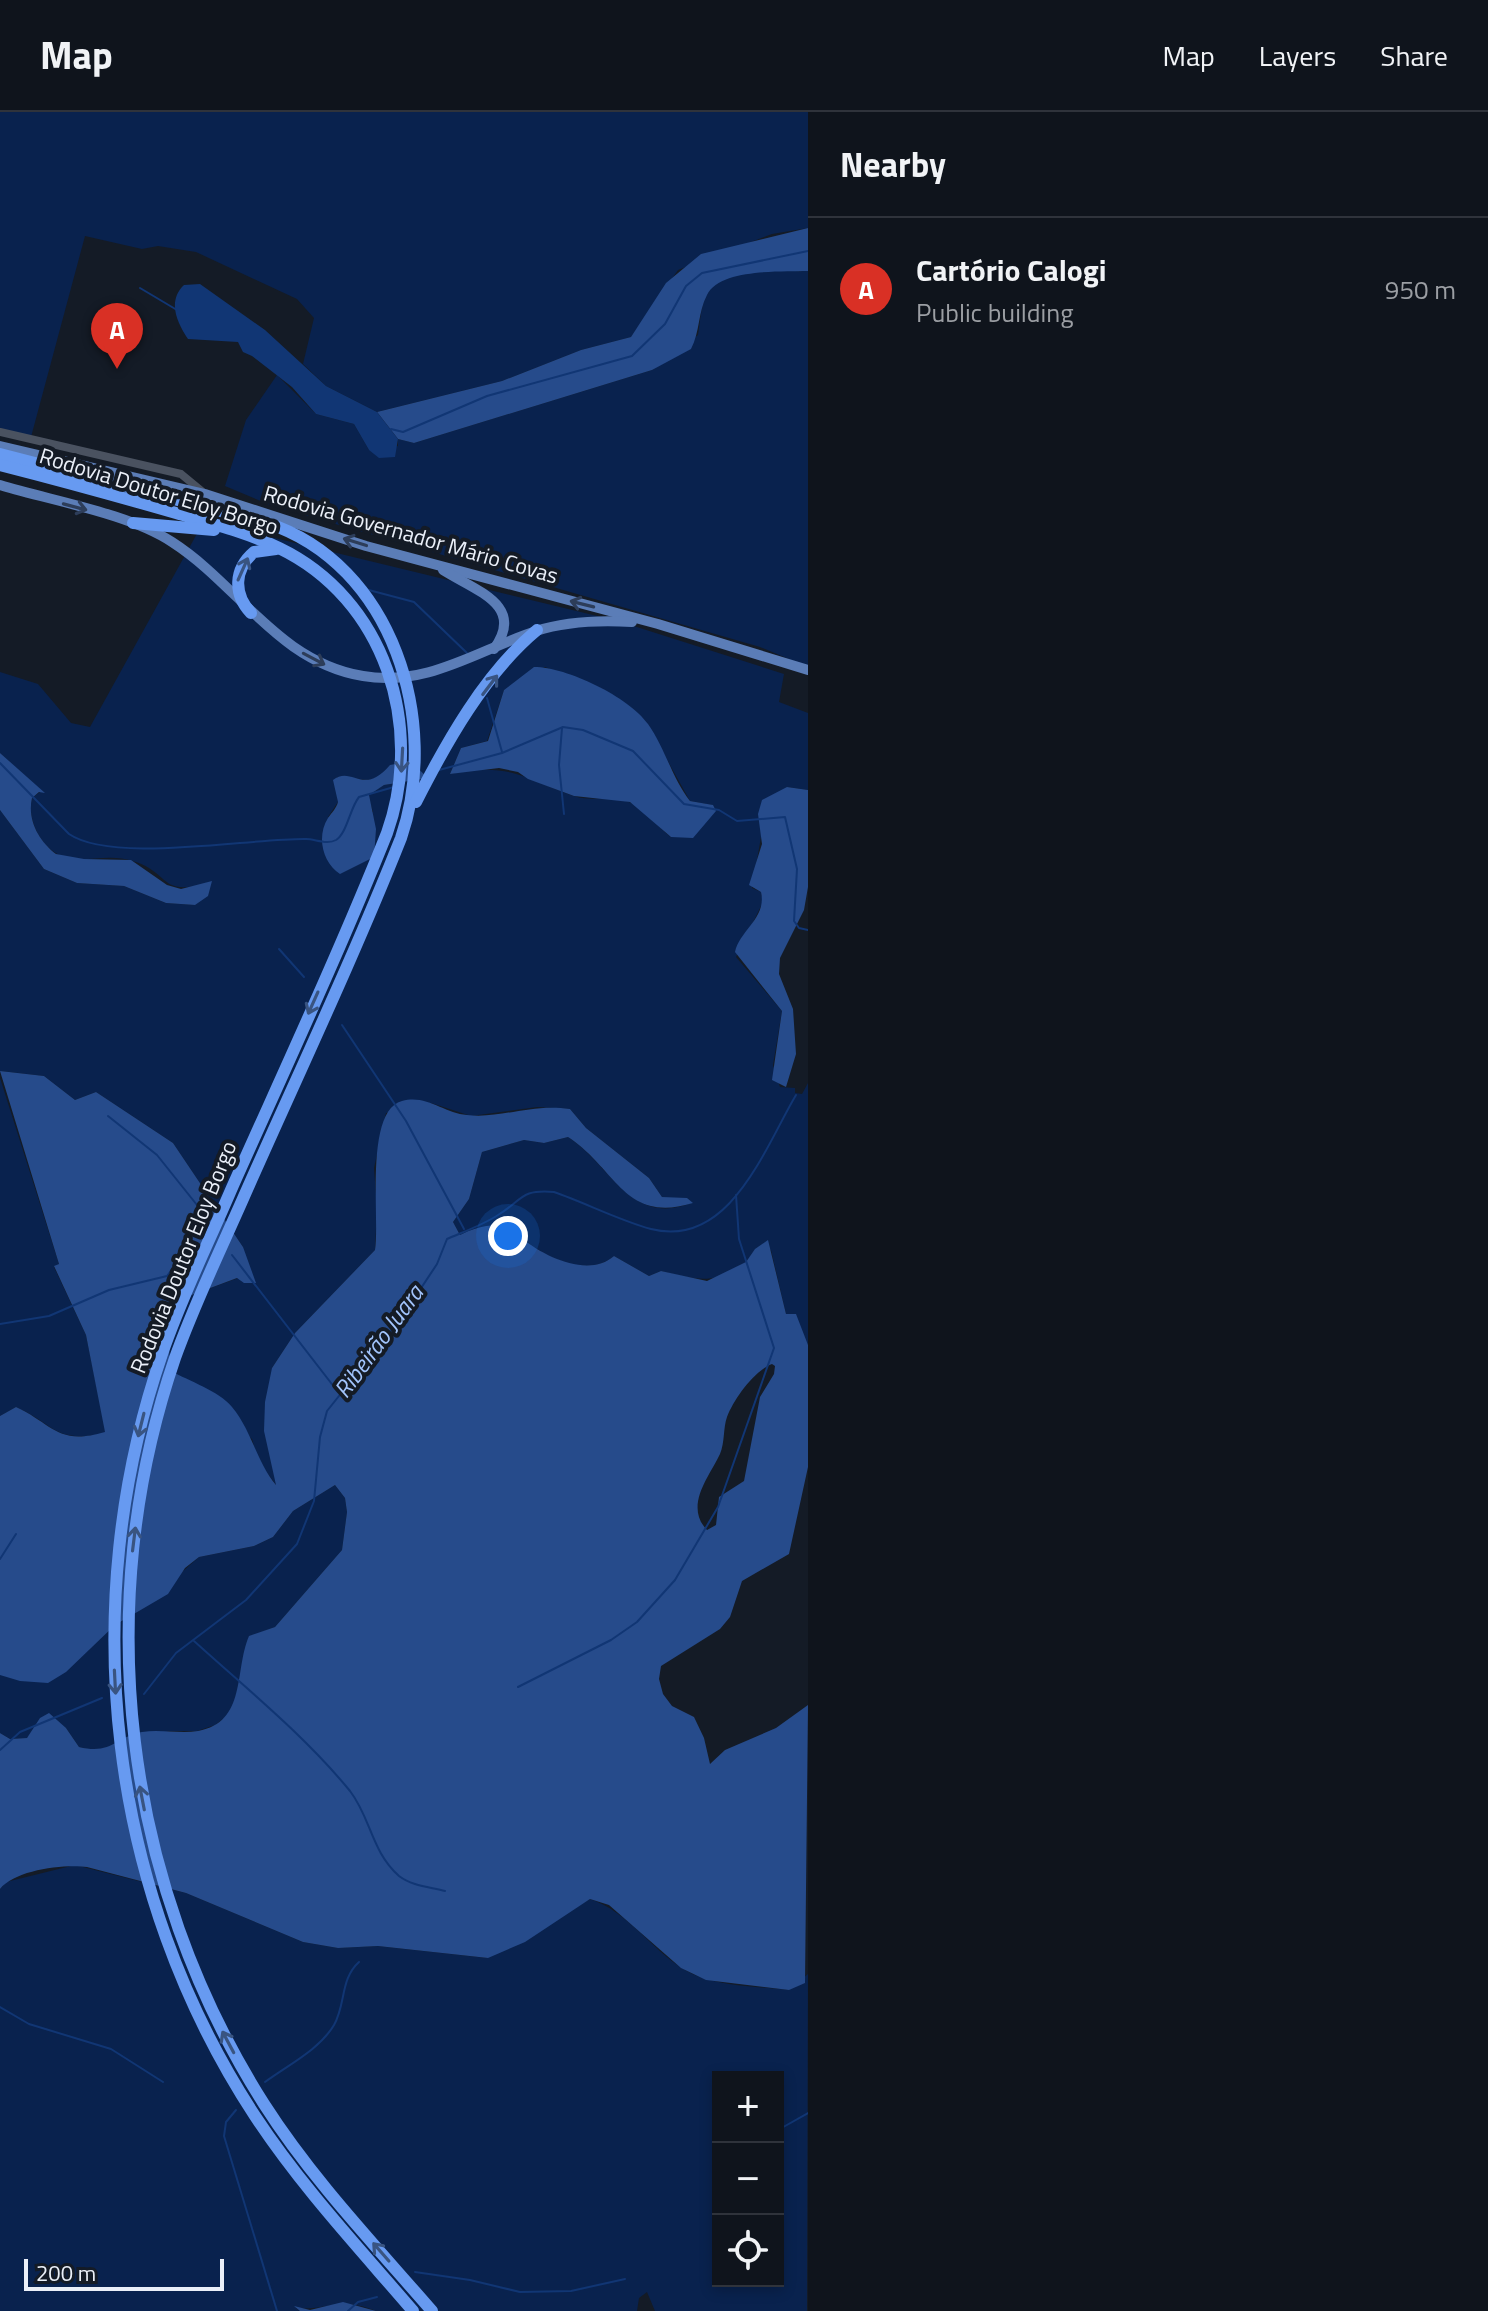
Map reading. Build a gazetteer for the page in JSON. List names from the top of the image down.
{
  "streets": {
    "highway": ["Rodovia Doutor Eloy Borgo", "Rodovia Governador Mário Covas"]
  },
  "crossings": [
    ["Rodovia Doutor Eloy Borgo", "Rodovia Governador Mário Covas"]
  ],
  "water": ["Ribeirão Juara"],
  "scale_bar": "200 m",
  "page": {
    "header": "Map",
    "nav": ["Map", "Layers", "Share"],
    "heading": "Nearby",
    "list": [
      {
        "mark": "A",
        "name": "Cartório Calogi",
        "note": "Public building",
        "value": "950 m"
      }
    ],
    "pins": "A",
    "map_buttons": ["+", "−"],
    "scale": "200 m"
  }
}
